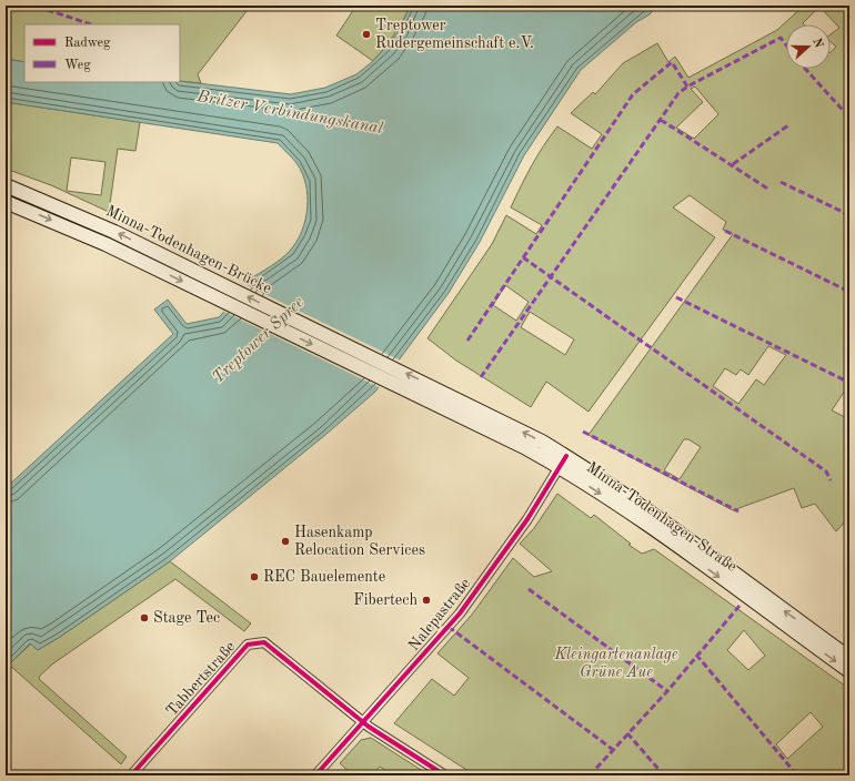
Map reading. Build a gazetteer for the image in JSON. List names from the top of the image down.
{
  "streets": {
    "main road": ["Minna-Todenhagen-Brücke", "Minna-Todenhagen-Straße"],
    "street": ["Nalepastraße", "Tabbertstraße"]
  },
  "crossings": [
    ["Minna-Todenhagen-Brücke", "Minna-Todenhagen-Straße"],
    ["Minna-Todenhagen-Straße", "Nalepastraße"],
    ["Nalepastraße", "Tabbertstraße"]
  ],
  "water": ["Britzer Verbindungskanal", "Treptower Spree"],
  "parks": ["Kleingartenanlage Grüne Aue"],
  "places": [
    "Treptower Rudergemeinschaft e.V.",
    "Hasenkamp Relocation Services",
    "REC Bauelemente",
    "Fibertech",
    "Stage Tec"
  ],
  "legend": ["Radweg", "Weg"],
  "north": "right"
}
